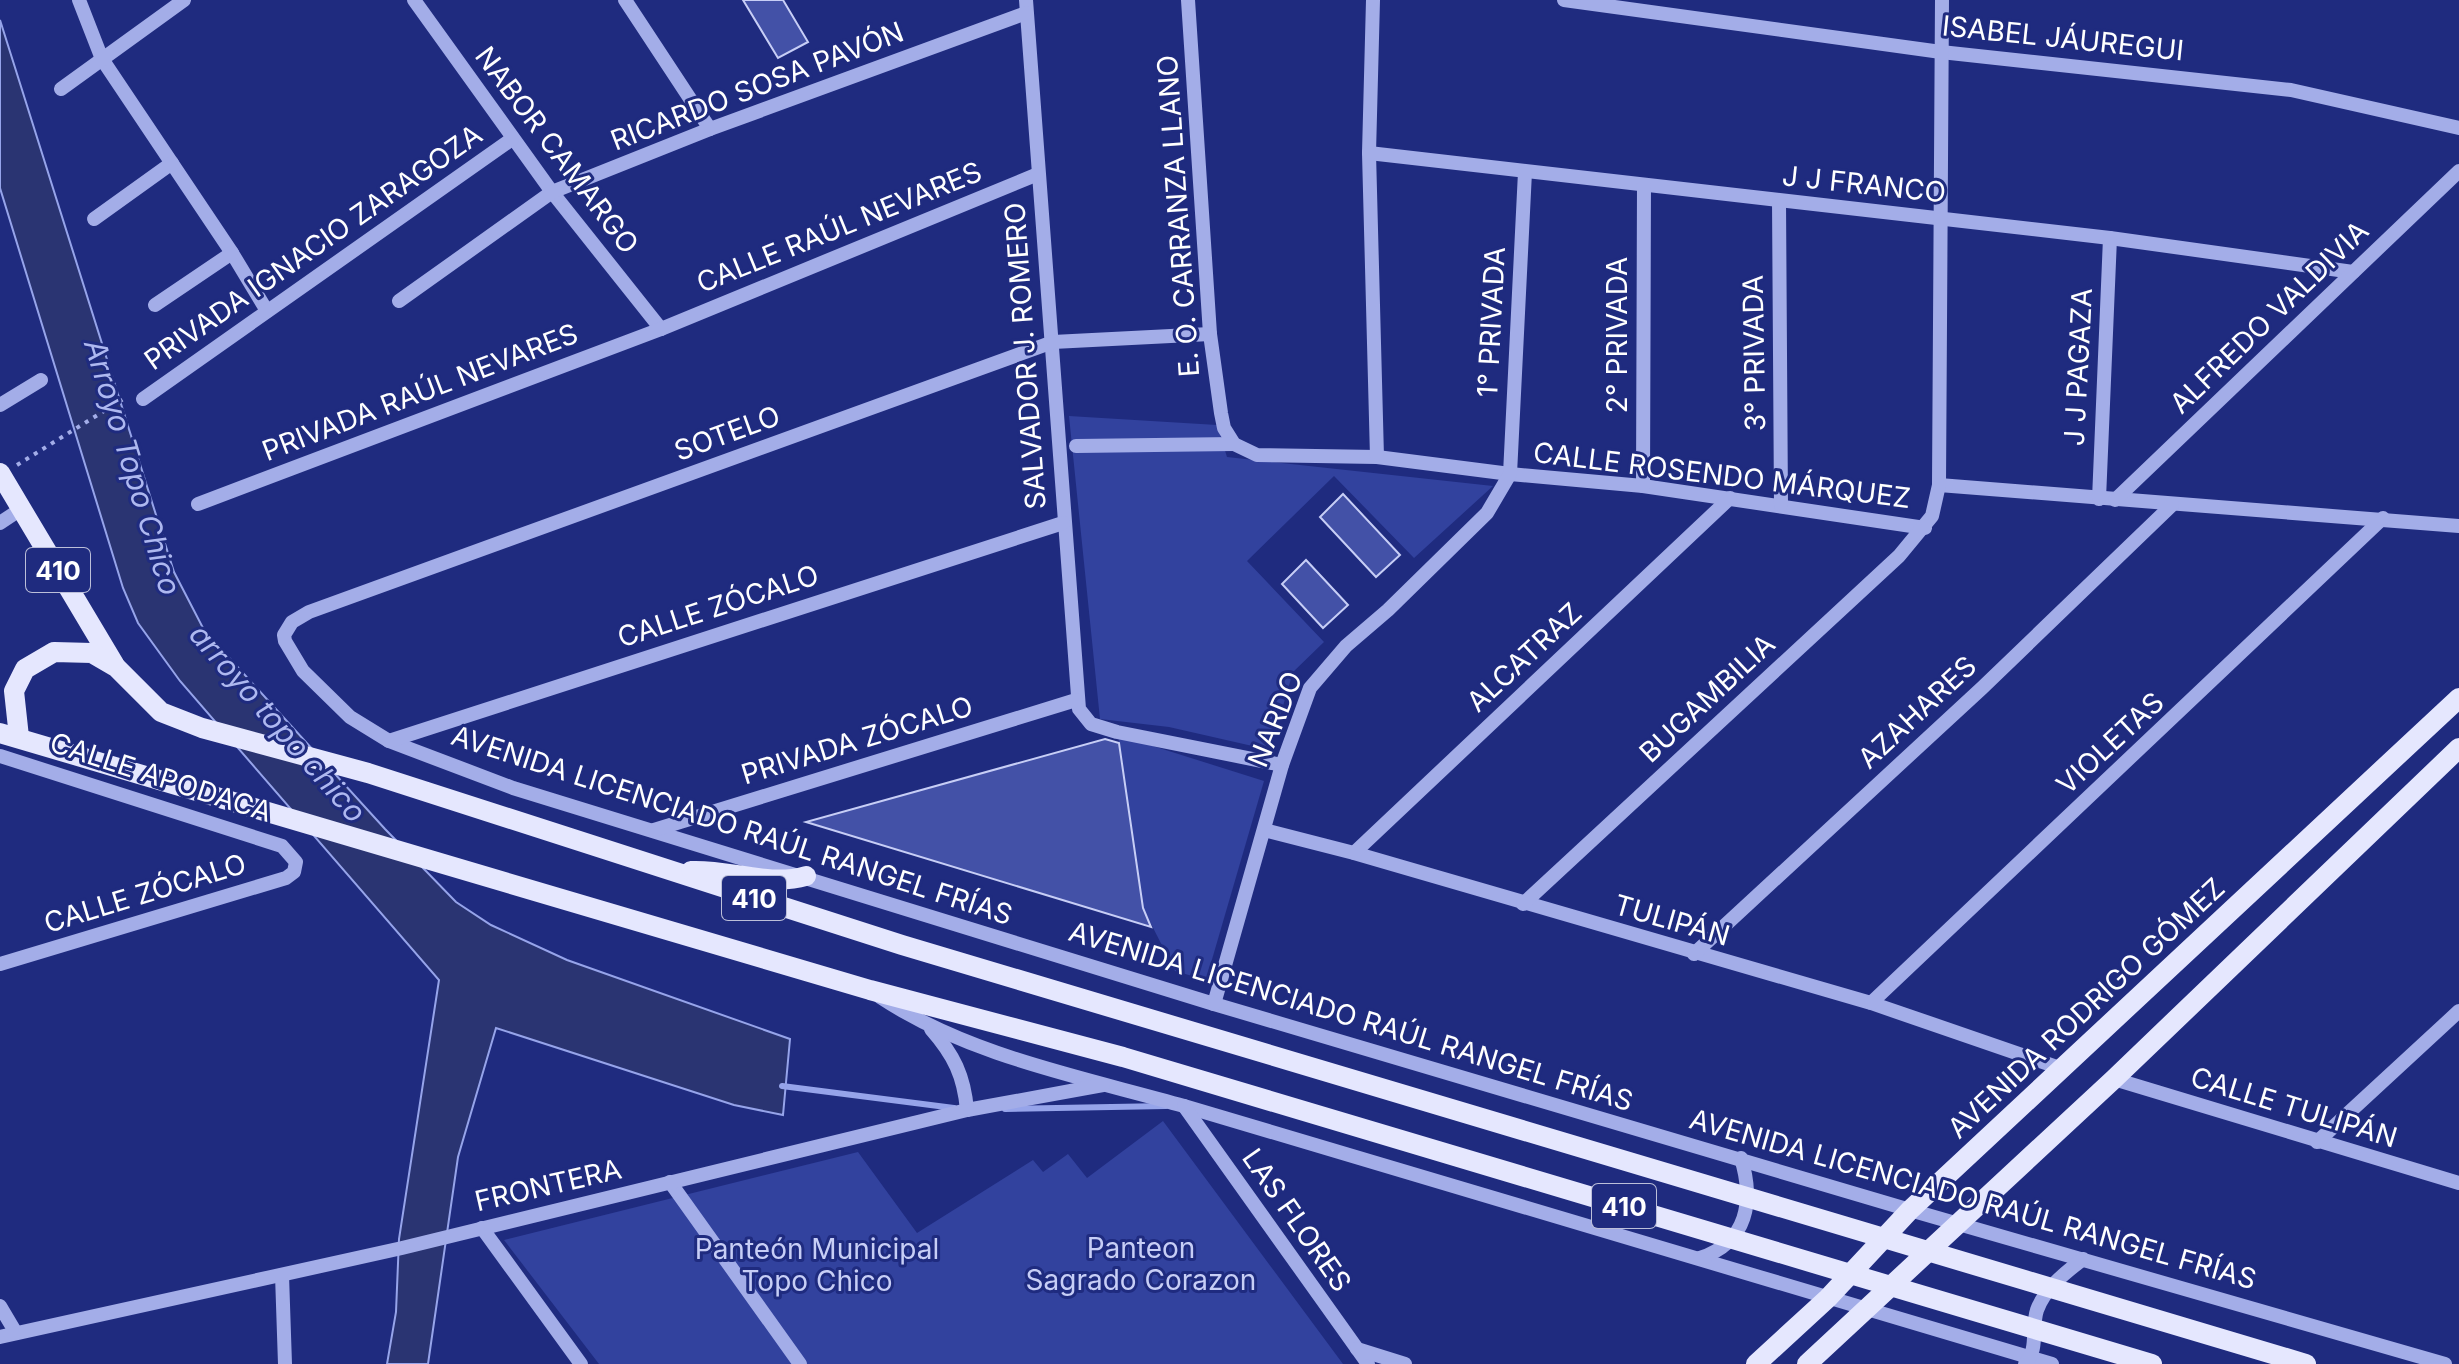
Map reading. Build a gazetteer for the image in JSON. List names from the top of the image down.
{
  "streets": {
    "main road": ["410", "AVENIDA RODRIGO GÓMEZ"],
    "street": [
      "ISABEL JÁUREGUI",
      "RICARDO SOSA PAVÓN",
      "NABOR CAMARGO",
      "J J FRANCO",
      "E. O. CARRANZA LLANO",
      "CALLE RAÚL NEVARES",
      "PRIVADA IGNACIO ZARAGOZA",
      "ALFREDO VALDIVIA",
      "1° PRIVADA",
      "2° PRIVADA",
      "3° PRIVADA",
      "SALVADOR J. ROMERO",
      "J J PAGAZA",
      "PRIVADA RAÚL NEVARES",
      "SOTELO",
      "CALLE ROSENDO MÁRQUEZ",
      "CALLE ZÓCALO",
      "ALCATRAZ",
      "BUGAMBILIA",
      "AZAHARES",
      "NARDO",
      "PRIVADA ZÓCALO",
      "VIOLETAS",
      "CALLE APODACA",
      "AVENIDA LICENCIADO RAÚL RANGEL FRÍAS",
      "TULIPÁN",
      "CALLE TULIPÁN",
      "FRONTERA",
      "LAS FLORES"
    ]
  },
  "crossings": [
    ["RICARDO SOSA PAVÓN", "NABOR CAMARGO"],
    ["RICARDO SOSA PAVÓN", "SALVADOR J. ROMERO"],
    ["NABOR CAMARGO", "CALLE RAÚL NEVARES"],
    ["NABOR CAMARGO", "PRIVADA IGNACIO ZARAGOZA"],
    ["NABOR CAMARGO", "PRIVADA RAÚL NEVARES"],
    ["J J FRANCO", "ALFREDO VALDIVIA"],
    ["J J FRANCO", "1° PRIVADA"],
    ["J J FRANCO", "2° PRIVADA"],
    ["J J FRANCO", "3° PRIVADA"],
    ["J J FRANCO", "J J PAGAZA"],
    ["E. O. CARRANZA LLANO", "SOTELO"],
    ["E. O. CARRANZA LLANO", "CALLE ROSENDO MÁRQUEZ"],
    ["CALLE RAÚL NEVARES", "SALVADOR J. ROMERO"],
    ["CALLE RAÚL NEVARES", "PRIVADA RAÚL NEVARES"],
    ["ALFREDO VALDIVIA", "CALLE ROSENDO MÁRQUEZ"],
    ["1° PRIVADA", "CALLE ROSENDO MÁRQUEZ"],
    ["1° PRIVADA", "NARDO"],
    ["2° PRIVADA", "CALLE ROSENDO MÁRQUEZ"],
    ["3° PRIVADA", "CALLE ROSENDO MÁRQUEZ"],
    ["SALVADOR J. ROMERO", "SOTELO"],
    ["SALVADOR J. ROMERO", "CALLE ZÓCALO"],
    ["SALVADOR J. ROMERO", "PRIVADA ZÓCALO"],
    ["J J PAGAZA", "CALLE ROSENDO MÁRQUEZ"],
    ["SOTELO", "AVENIDA LICENCIADO RAÚL RANGEL FRÍAS"],
    ["CALLE ROSENDO MÁRQUEZ", "ALCATRAZ"],
    ["CALLE ROSENDO MÁRQUEZ", "BUGAMBILIA"],
    ["CALLE ROSENDO MÁRQUEZ", "AZAHARES"],
    ["CALLE ROSENDO MÁRQUEZ", "NARDO"],
    ["CALLE ROSENDO MÁRQUEZ", "VIOLETAS"],
    ["CALLE ZÓCALO", "CALLE APODACA"],
    ["CALLE ZÓCALO", "AVENIDA LICENCIADO RAÚL RANGEL FRÍAS"],
    ["ALCATRAZ", "TULIPÁN"],
    ["BUGAMBILIA", "TULIPÁN"],
    ["AZAHARES", "TULIPÁN"],
    ["NARDO", "AVENIDA LICENCIADO RAÚL RANGEL FRÍAS"],
    ["NARDO", "TULIPÁN"],
    ["PRIVADA ZÓCALO", "AVENIDA LICENCIADO RAÚL RANGEL FRÍAS"],
    ["VIOLETAS", "TULIPÁN"],
    ["AVENIDA LICENCIADO RAÚL RANGEL FRÍAS", "AVENIDA RODRIGO GÓMEZ"],
    ["TULIPÁN", "AVENIDA RODRIGO GÓMEZ"]
  ],
  "water": ["Arroyo Topo Chico", "arroyo topo chico"],
  "parks": ["Panteon Sagrado Corazon", "Panteón Municipal Topo Chico"]
}
